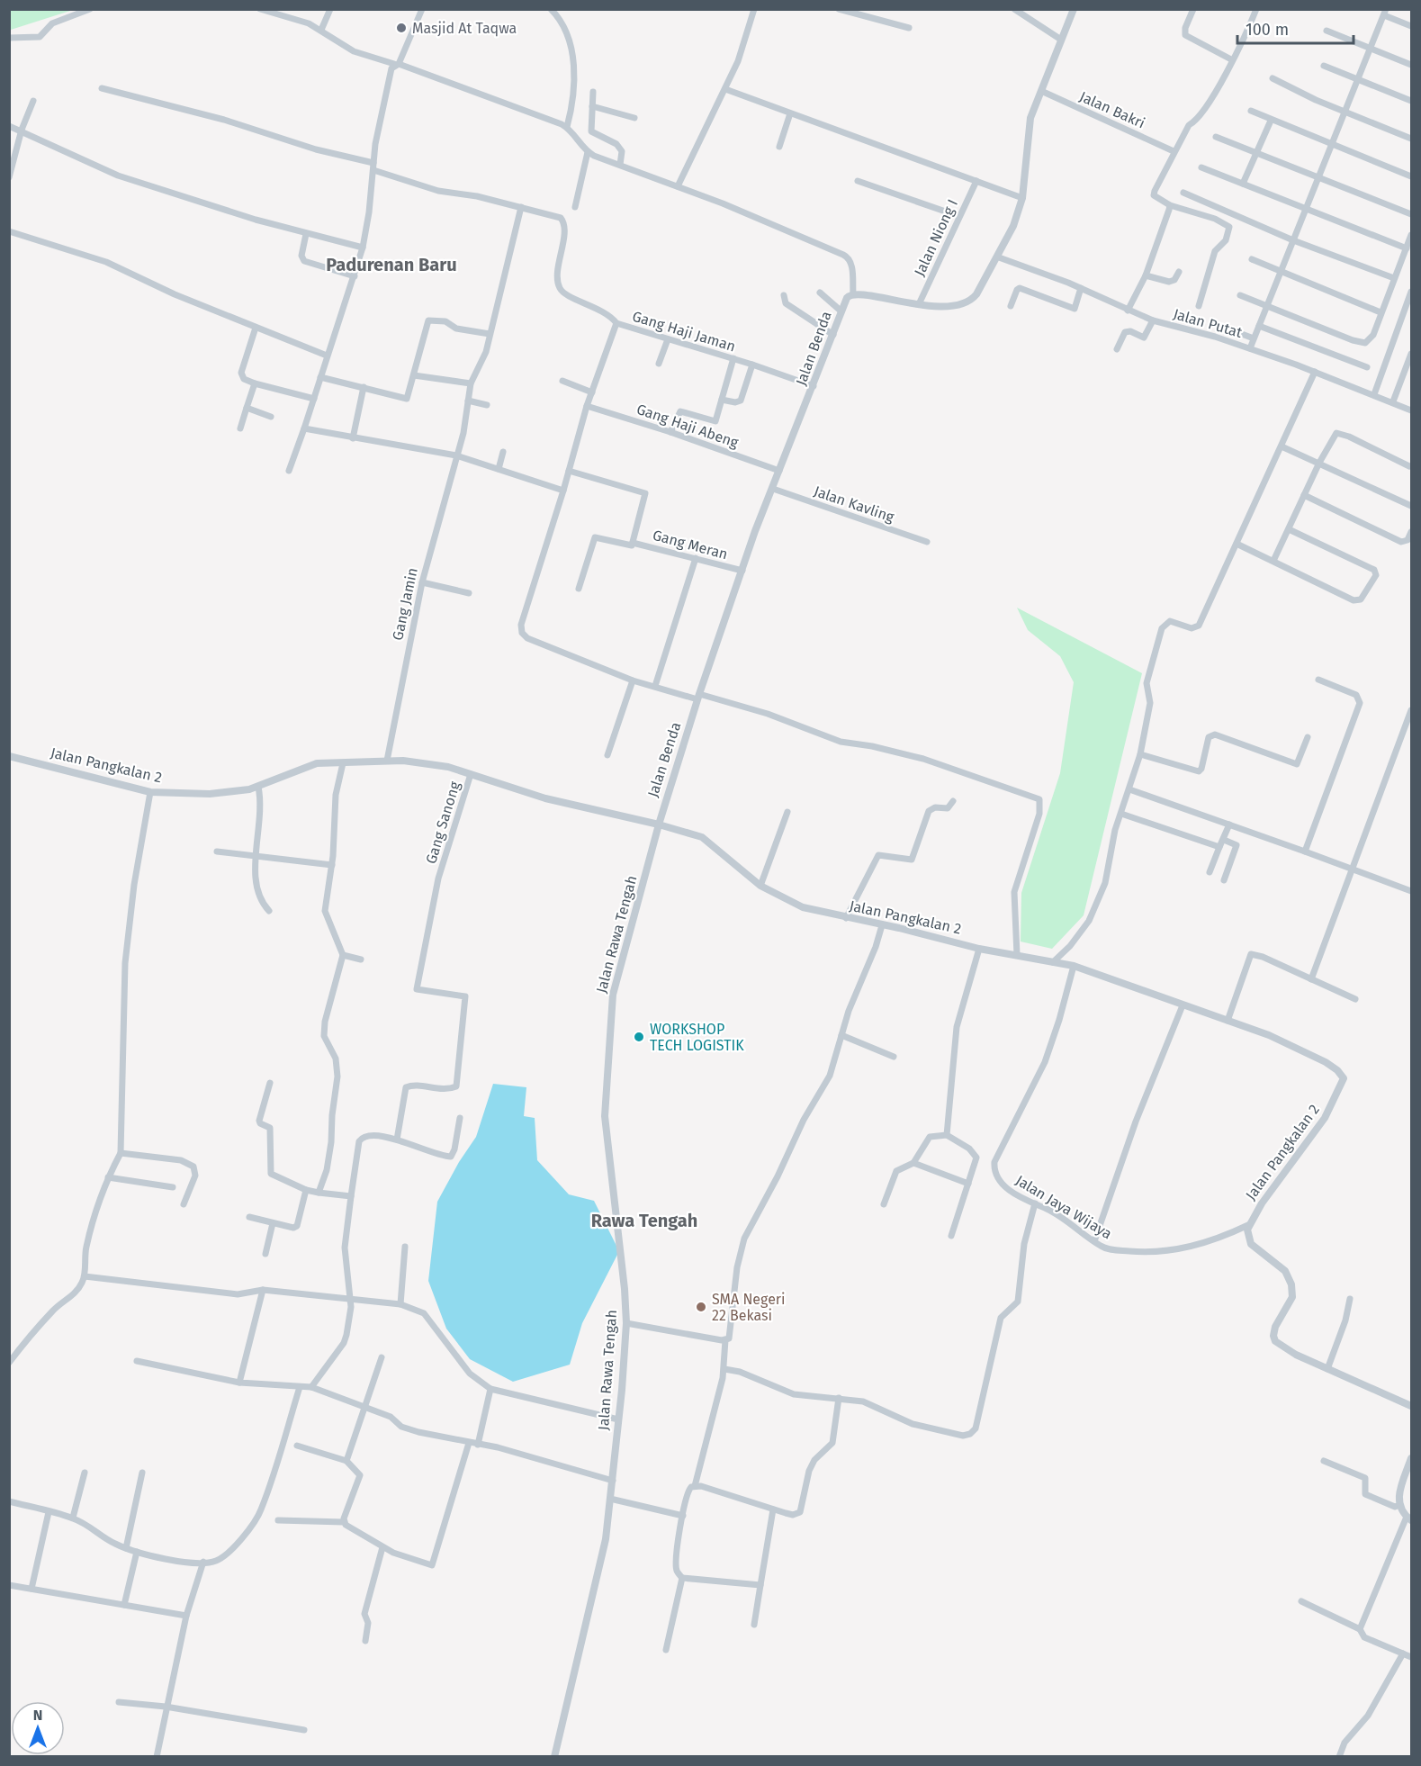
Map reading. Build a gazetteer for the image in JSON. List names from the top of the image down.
{
  "streets": {
    "street": [
      "Jalan Bakri",
      "Jalan Niong I",
      "Jalan Putat",
      "Gang Haji Jaman",
      "Jalan Benda",
      "Gang Haji Abeng",
      "Jalan Kavling",
      "Gang Meran",
      "Gang Jamin",
      "Jalan Pangkalan 2",
      "Gang Sanong",
      "Jalan Rawa Tengah",
      "Jalan Jaya Wijaya"
    ]
  },
  "crossings": [
    ["Gang Haji Jaman", "Jalan Benda"],
    ["Gang Haji Jaman", "Gang Jamin"],
    ["Jalan Benda", "Gang Haji Abeng"],
    ["Jalan Benda", "Jalan Kavling"],
    ["Jalan Benda", "Gang Meran"],
    ["Jalan Benda", "Jalan Pangkalan 2"],
    ["Jalan Benda", "Jalan Rawa Tengah"],
    ["Gang Jamin", "Jalan Pangkalan 2"],
    ["Jalan Pangkalan 2", "Gang Sanong"],
    ["Jalan Pangkalan 2", "Jalan Rawa Tengah"],
    ["Jalan Pangkalan 2", "Jalan Jaya Wijaya"]
  ],
  "districts": ["Padurenan Baru", "Rawa Tengah"],
  "places": ["Masjid At Taqwa", "WORKSHOP TECH LOGISTIK", "SMA Negeri 22 Bekasi"],
  "scale_bar": "100 m",
  "north": "top"
}
